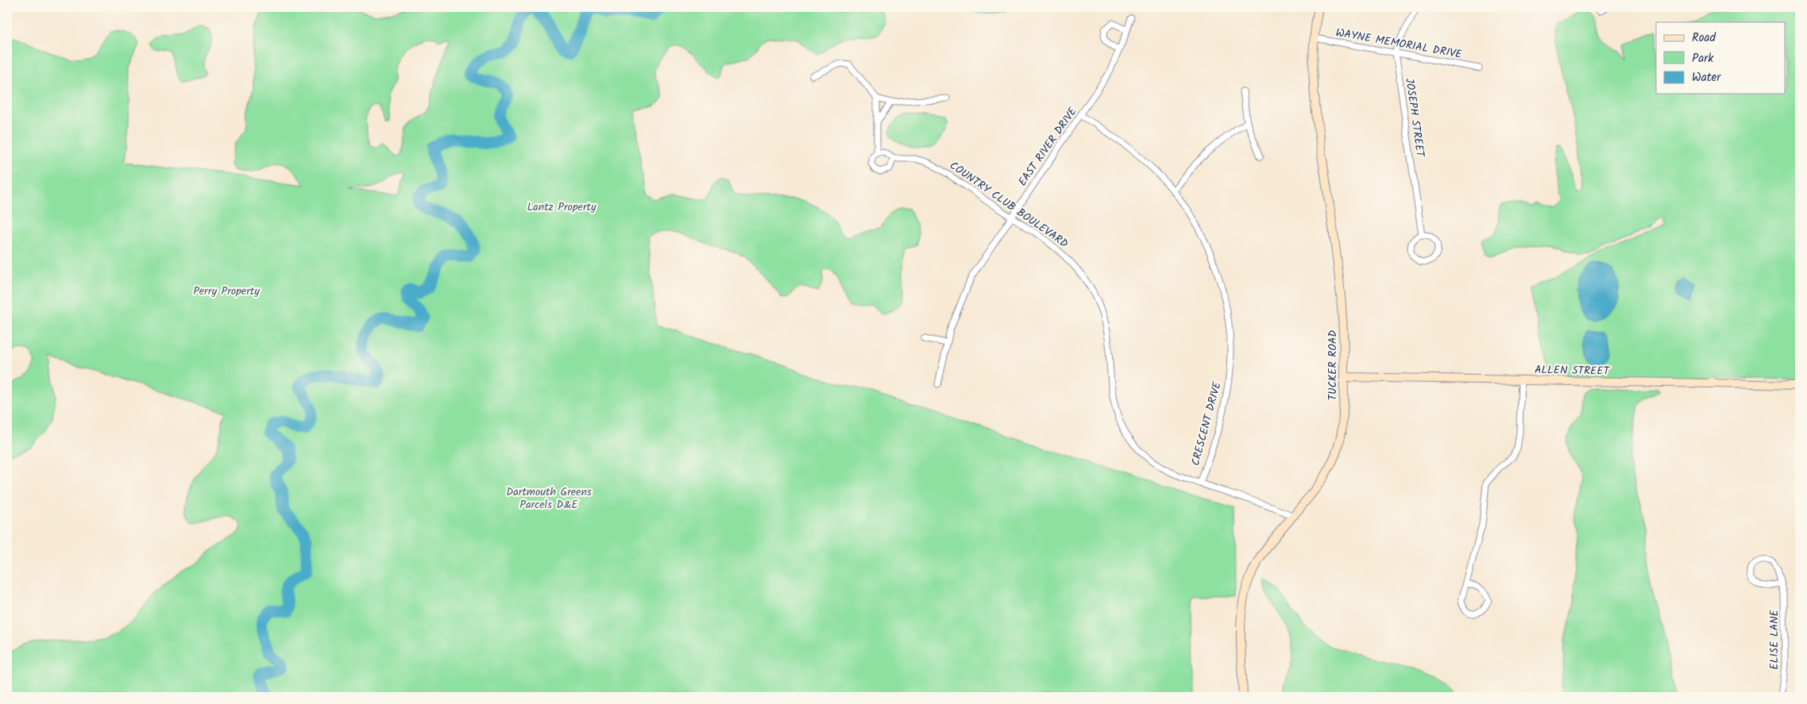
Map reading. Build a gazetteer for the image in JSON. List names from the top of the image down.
{
  "streets": {
    "main road": ["TUCKER ROAD", "ALLEN STREET"],
    "street": [
      "WAYNE MEMORIAL DRIVE",
      "JOSEPH STREET",
      "EAST RIVER DRIVE",
      "COUNTRY CLUB BOULEVARD",
      "CRESCENT DRIVE",
      "ELISE LANE"
    ]
  },
  "crossings": [
    ["WAYNE MEMORIAL DRIVE", "JOSEPH STREET"],
    ["WAYNE MEMORIAL DRIVE", "TUCKER ROAD"],
    ["EAST RIVER DRIVE", "COUNTRY CLUB BOULEVARD"],
    ["EAST RIVER DRIVE", "CRESCENT DRIVE"],
    ["COUNTRY CLUB BOULEVARD", "TUCKER ROAD"],
    ["COUNTRY CLUB BOULEVARD", "CRESCENT DRIVE"],
    ["TUCKER ROAD", "ALLEN STREET"]
  ],
  "parks": ["Lantz Property", "Perry Property", "Dartmouth Greens Parcels D&E"],
  "legend": ["Road", "Park", "Water"]
}
